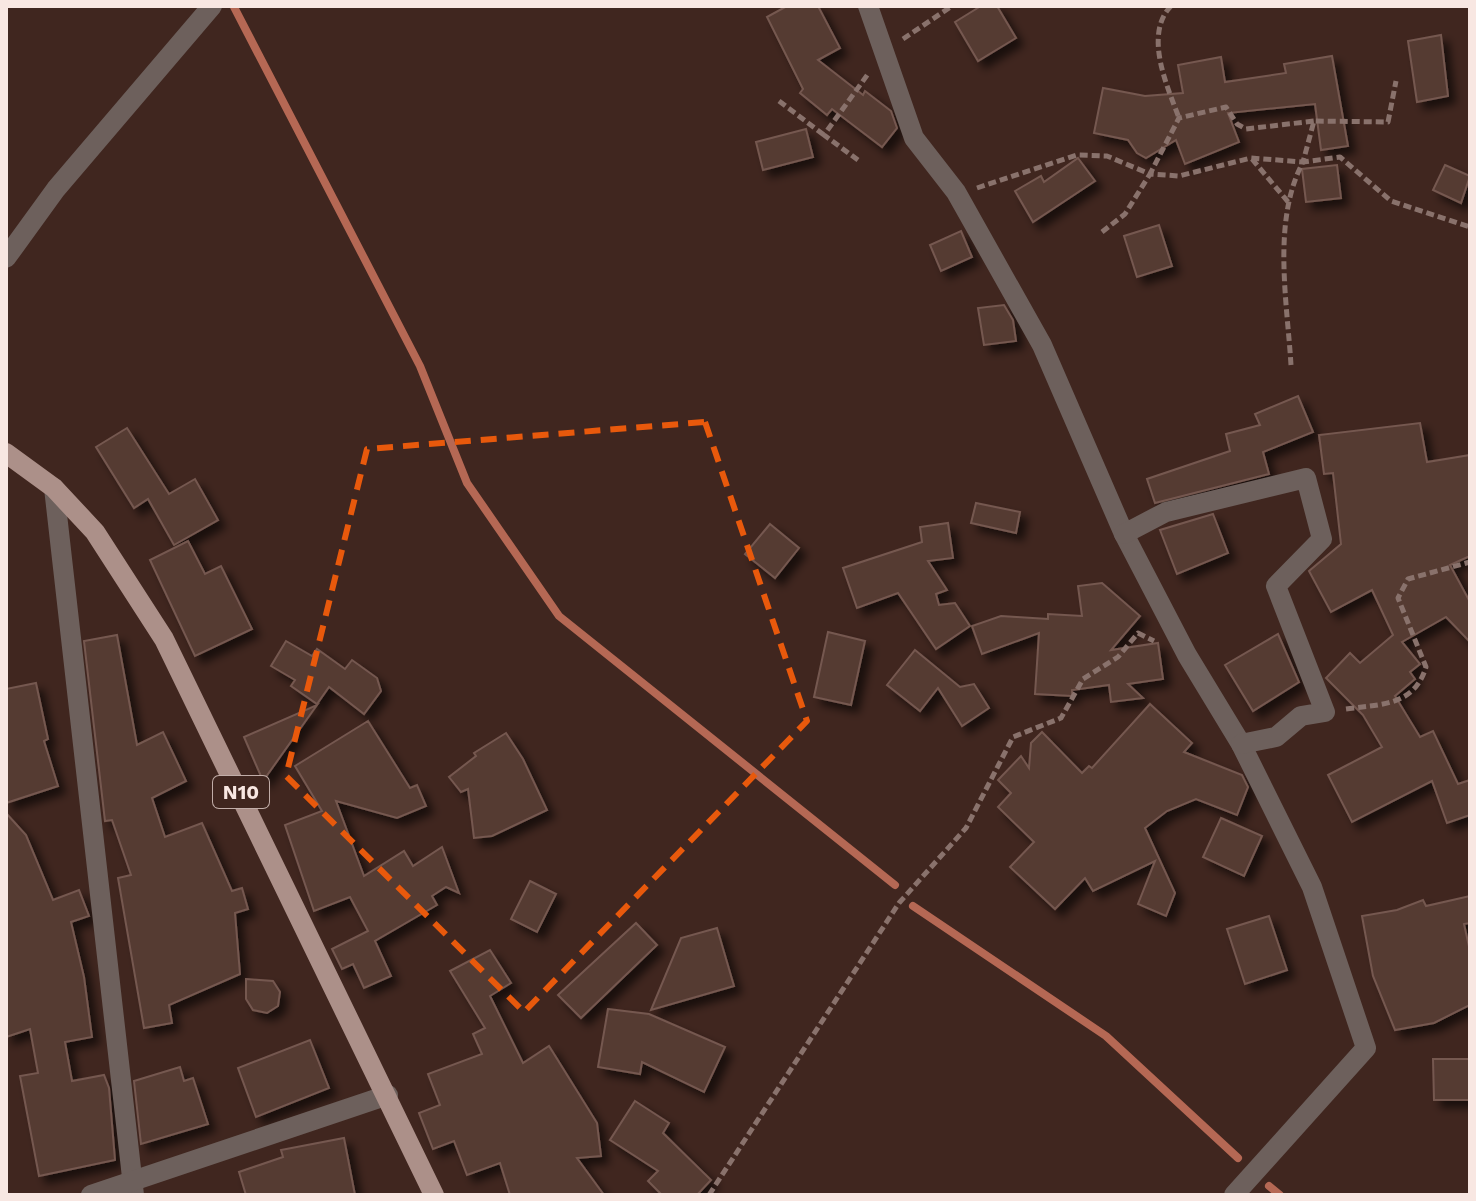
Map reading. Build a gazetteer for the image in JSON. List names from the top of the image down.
{
  "streets": {
    "main road": ["N10"]
  }
}
